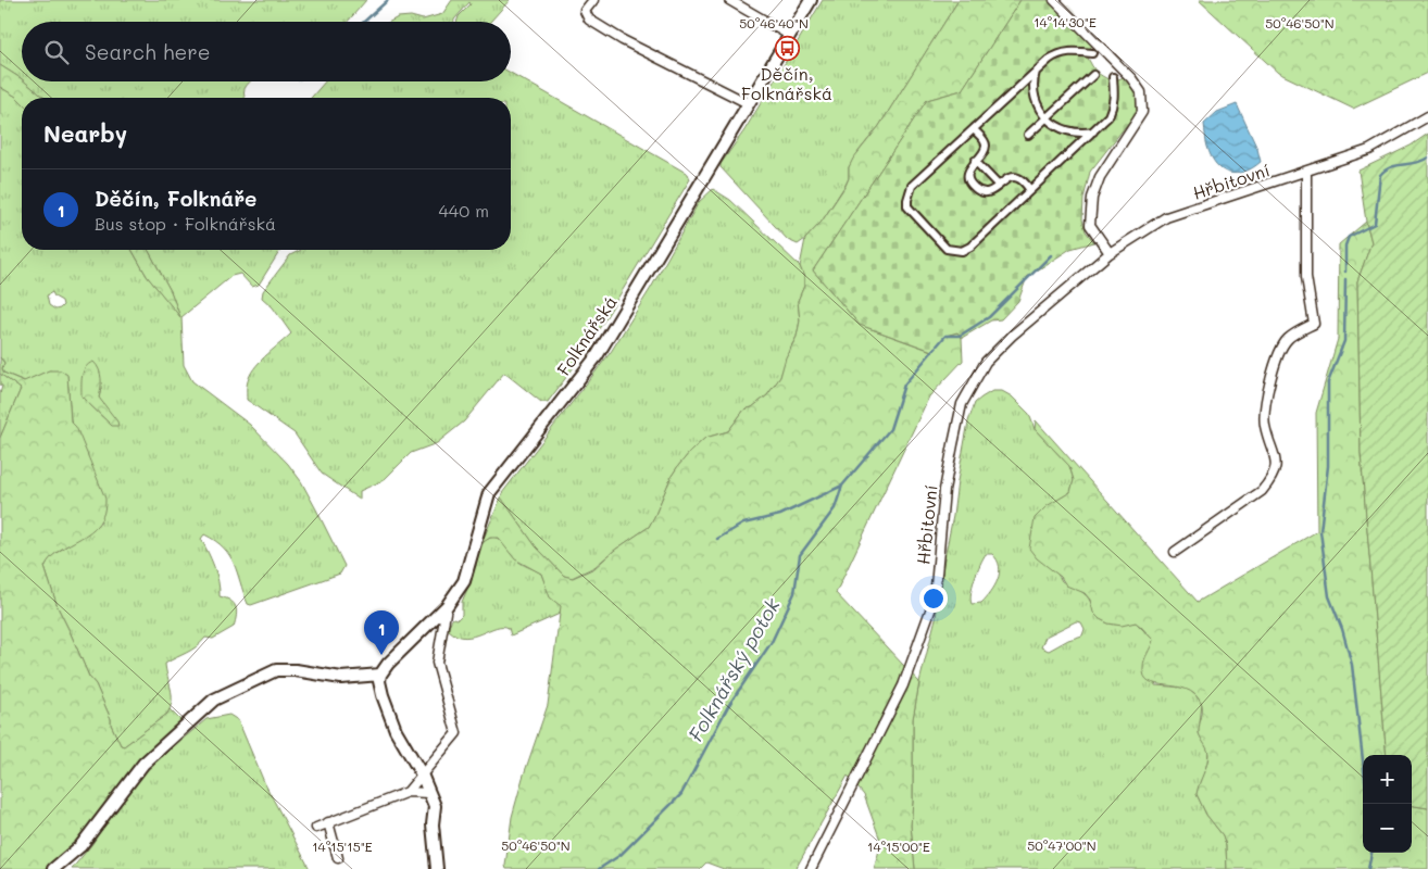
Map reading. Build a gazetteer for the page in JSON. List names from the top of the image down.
{
  "streets": {
    "street": ["Hřbitovní", "Folknářská"]
  },
  "water": ["Folknářský potok"],
  "places": {
    "bus stop": ["Děčín, Folknářská"]
  },
  "page": {
    "search": "Search here",
    "heading": "Nearby",
    "list": [
      {
        "mark": "1",
        "name": "Děčín, Folknáře",
        "note": "Bus stop · Folknářská",
        "value": "440 m"
      }
    ],
    "pins": "1",
    "map_buttons": ["+", "−"]
  },
  "coordinates": [
    "14°14'30\"E",
    "50°46'40\"N",
    "50°46'50\"N",
    "50°47'00\"N",
    "14°15'15\"E",
    "14°15'00\"E"
  ]
}
